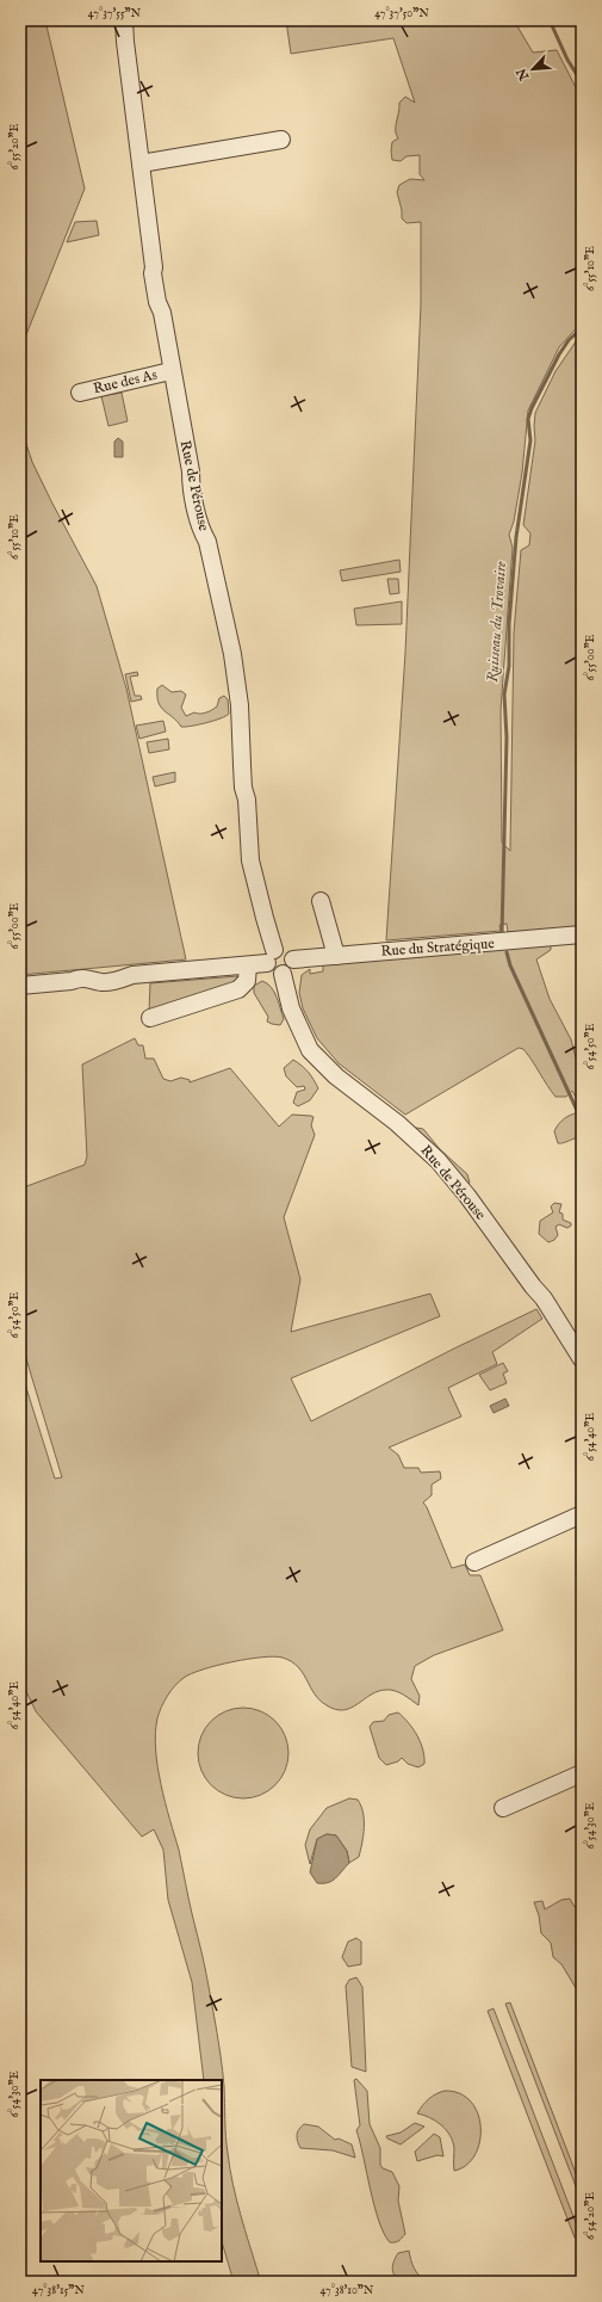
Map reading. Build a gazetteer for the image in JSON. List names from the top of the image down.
{
  "streets": {
    "street": ["Rue des As", "Rue de Pérouse", "Rue du Stratégique"]
  },
  "crossings": [
    ["Rue des As", "Rue de Pérouse"],
    ["Rue de Pérouse", "Rue du Stratégique"]
  ],
  "water": ["Ruisseau du Trovaire"],
  "north": "bottom left",
  "coordinates": [
    "47°37'55\"N",
    "47°37'50\"N",
    "6°55'20\"E",
    "6°55'10\"E",
    "6°55'00\"E",
    "6°54'50\"E",
    "6°54'40\"E",
    "6°54'30\"E",
    "6°54'20\"E",
    "47°38'15\"N",
    "47°38'10\"N"
  ]
}
